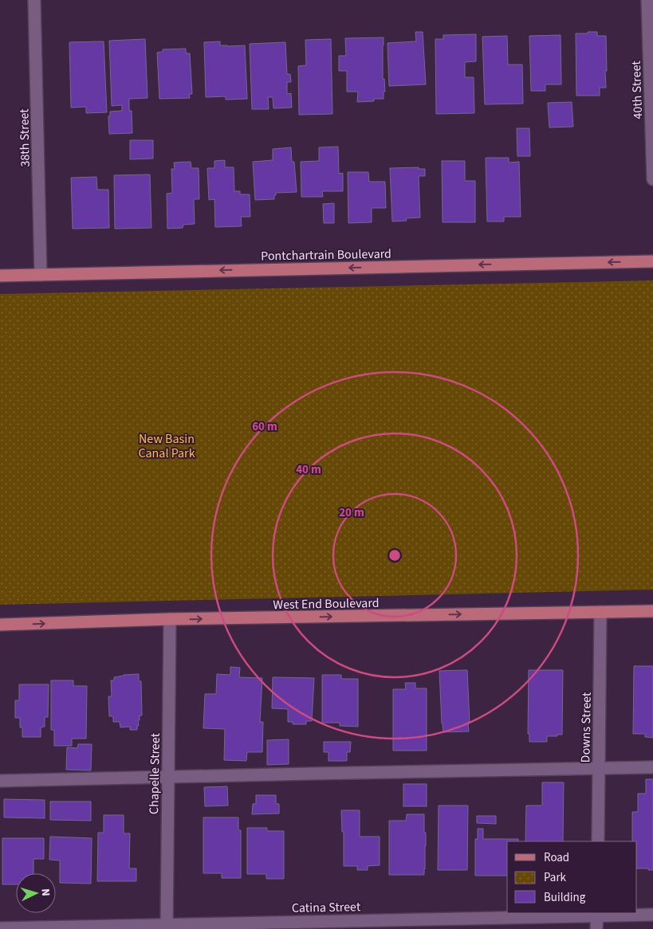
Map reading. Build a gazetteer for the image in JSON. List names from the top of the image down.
{
  "streets": {
    "main road": ["Pontchartrain Boulevard", "West End Boulevard"],
    "street": [
      "40th Street",
      "38th Street",
      "Downs Street",
      "Chapelle Street",
      "Catina Street"
    ]
  },
  "crossings": [
    ["38th Street", "Pontchartrain Boulevard"],
    ["West End Boulevard", "Downs Street"],
    ["West End Boulevard", "Chapelle Street"],
    ["Chapelle Street", "Catina Street"]
  ],
  "one_way": ["Pontchartrain Boulevard", "West End Boulevard"],
  "parks": ["New Basin Canal Park"],
  "legend": ["Road", "Park", "Building"],
  "north": "right",
  "rings": ["60 m", "40 m", "20 m"]
}
